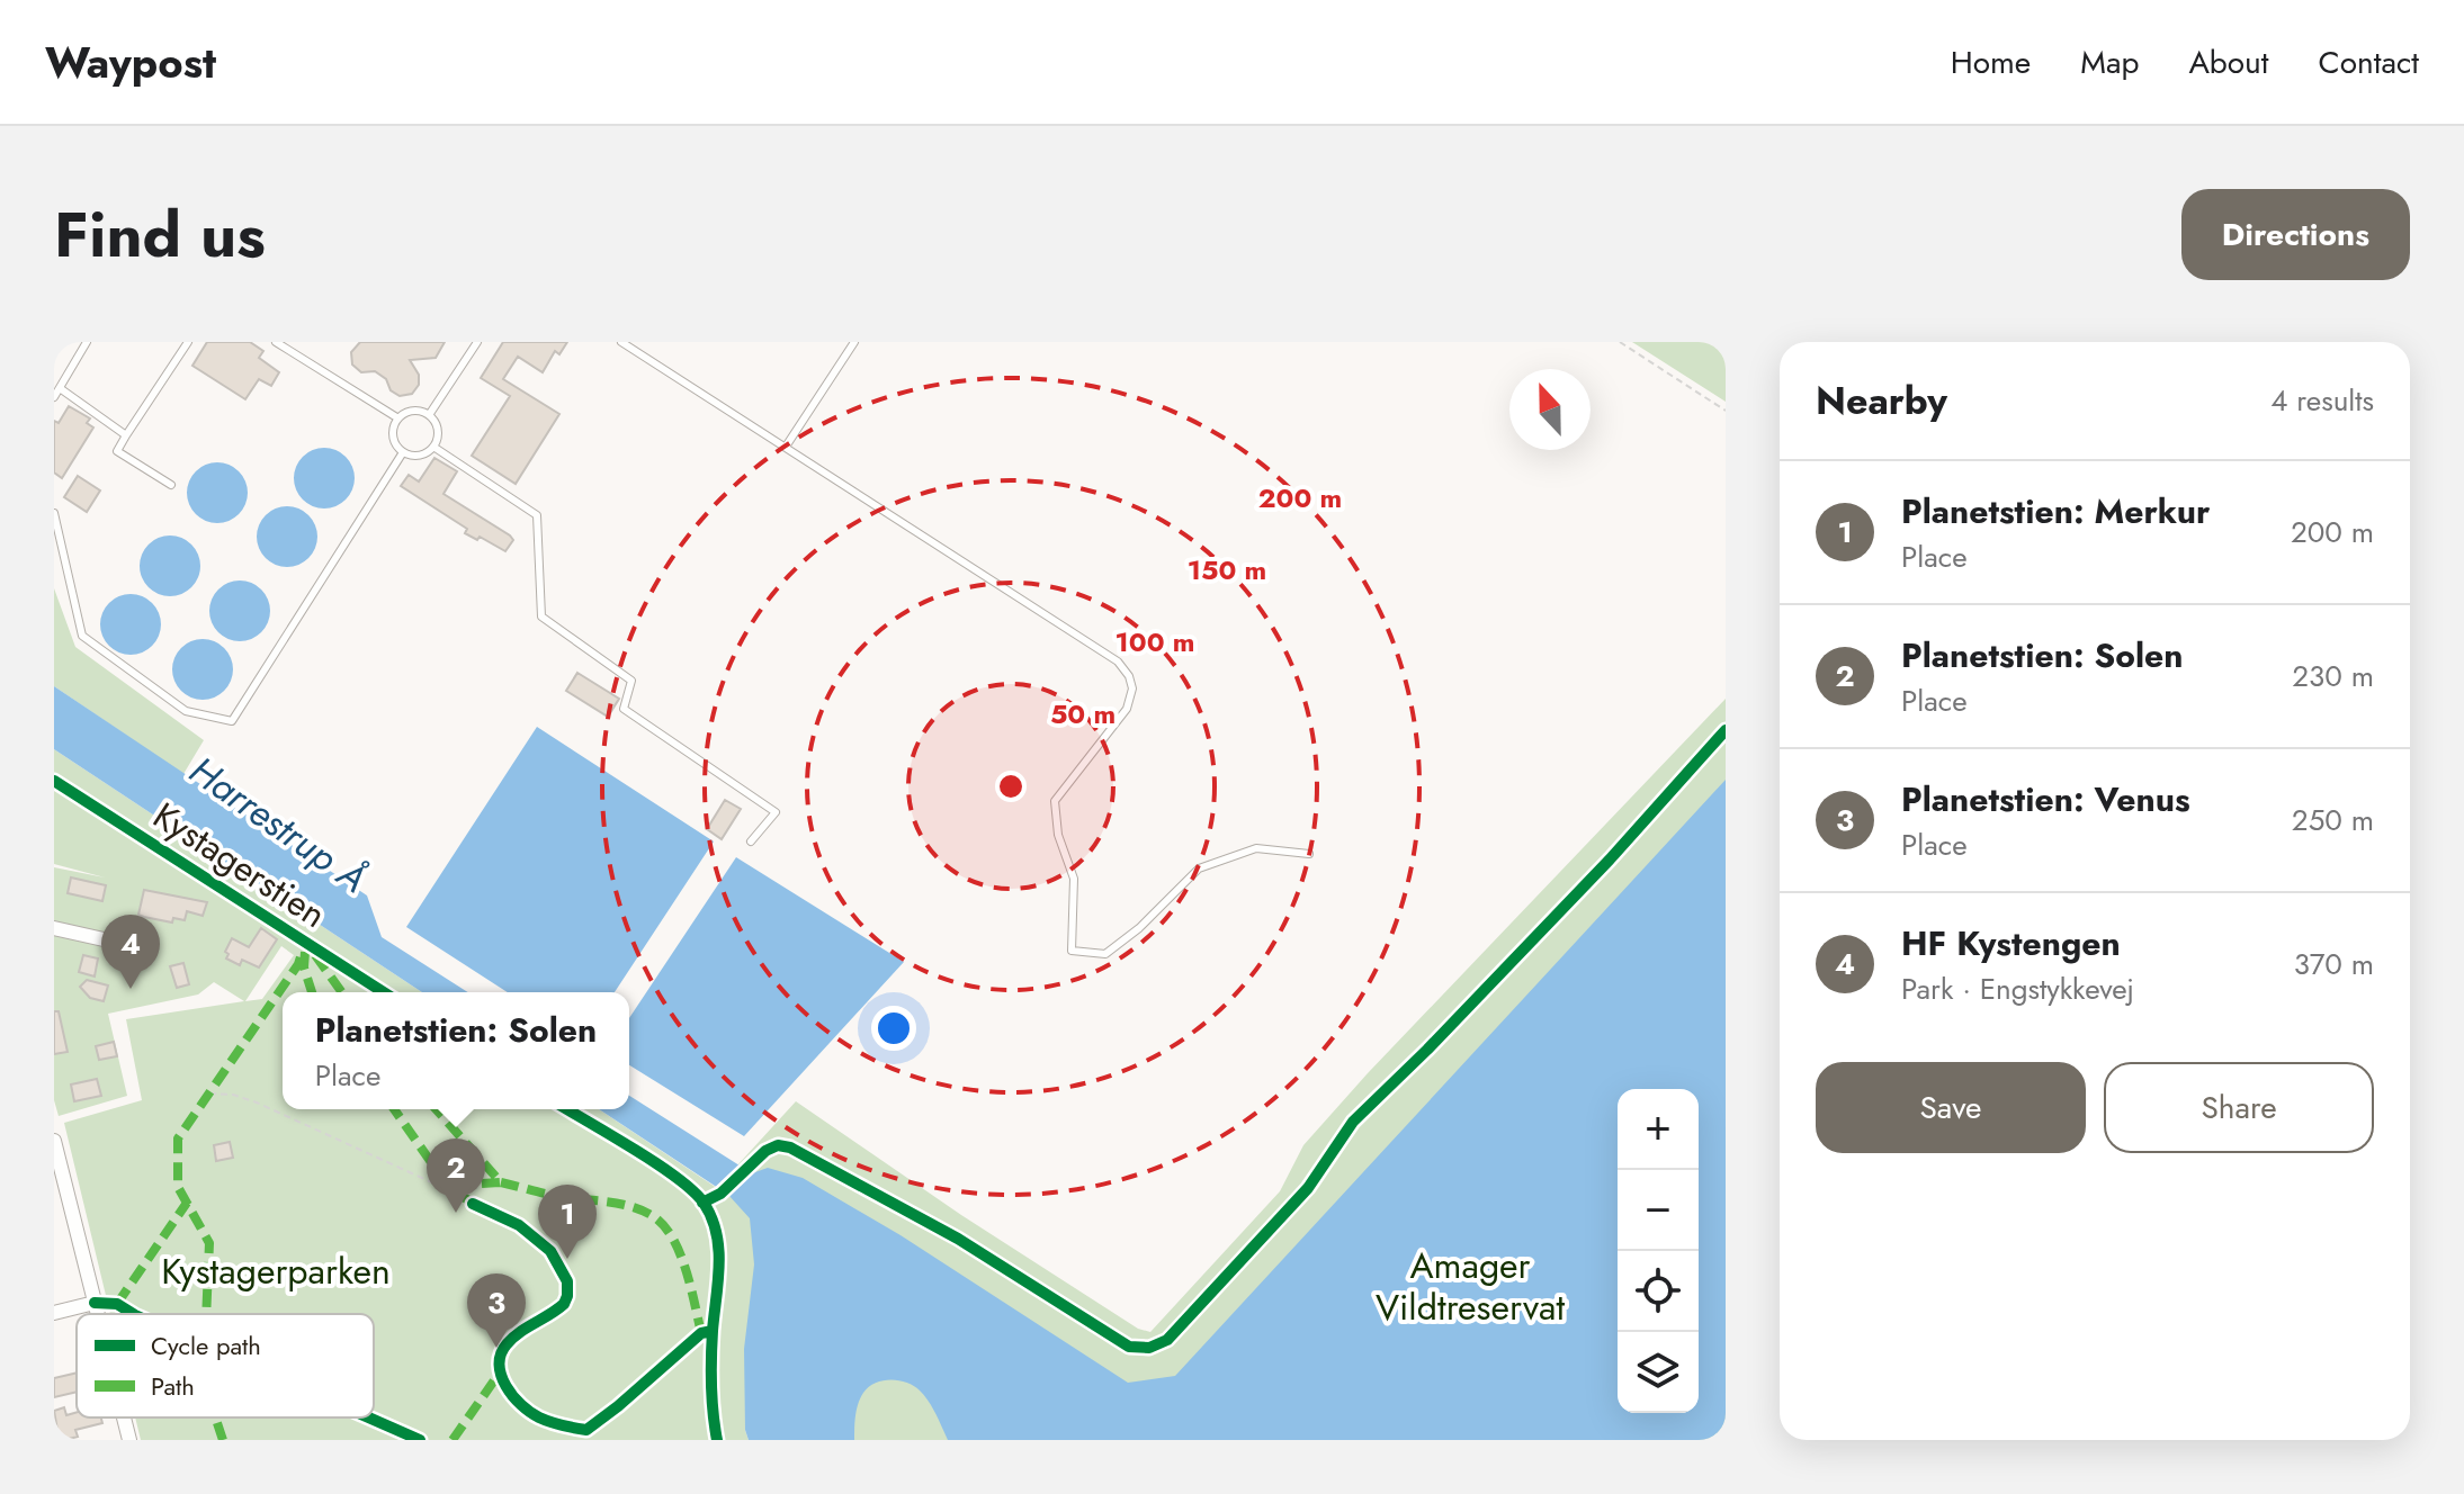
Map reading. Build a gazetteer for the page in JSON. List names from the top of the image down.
{
  "streets": {
    "cycle path": ["Kystagerstien"]
  },
  "water": ["Harrestrup Å"],
  "parks": ["Amager Vildtreservat", "Kystagerparken"],
  "legend": ["Cycle path", "Path"],
  "north": "top",
  "page": {
    "header": "Waypost",
    "nav": [
      "Home",
      "Map",
      "About",
      "Contact"
    ],
    "title": "Find us",
    "buttons": [
      "Directions",
      ["Save", "Share"]
    ],
    "heading": ["Nearby", "4 results"],
    "list": [
      {
        "mark": "1",
        "name": "Planetstien: Merkur",
        "note": "Place",
        "value": "200 m"
      },
      {
        "mark": "2",
        "name": "Planetstien: Solen",
        "note": "Place",
        "value": "230 m"
      },
      {
        "mark": "3",
        "name": "Planetstien: Venus",
        "note": "Place",
        "value": "250 m"
      },
      {
        "mark": "4",
        "name": "HF Kystengen",
        "note": "Park · Engstykkevej",
        "value": "370 m"
      }
    ],
    "pins": [
      "4",
      "2",
      "1",
      "3"
    ],
    "popup": ["Planetstien: Solen", "Place"],
    "map_buttons": ["+", "−"]
  },
  "rings": [
    "200 m",
    "150 m",
    "100 m",
    "50 m"
  ]
}
